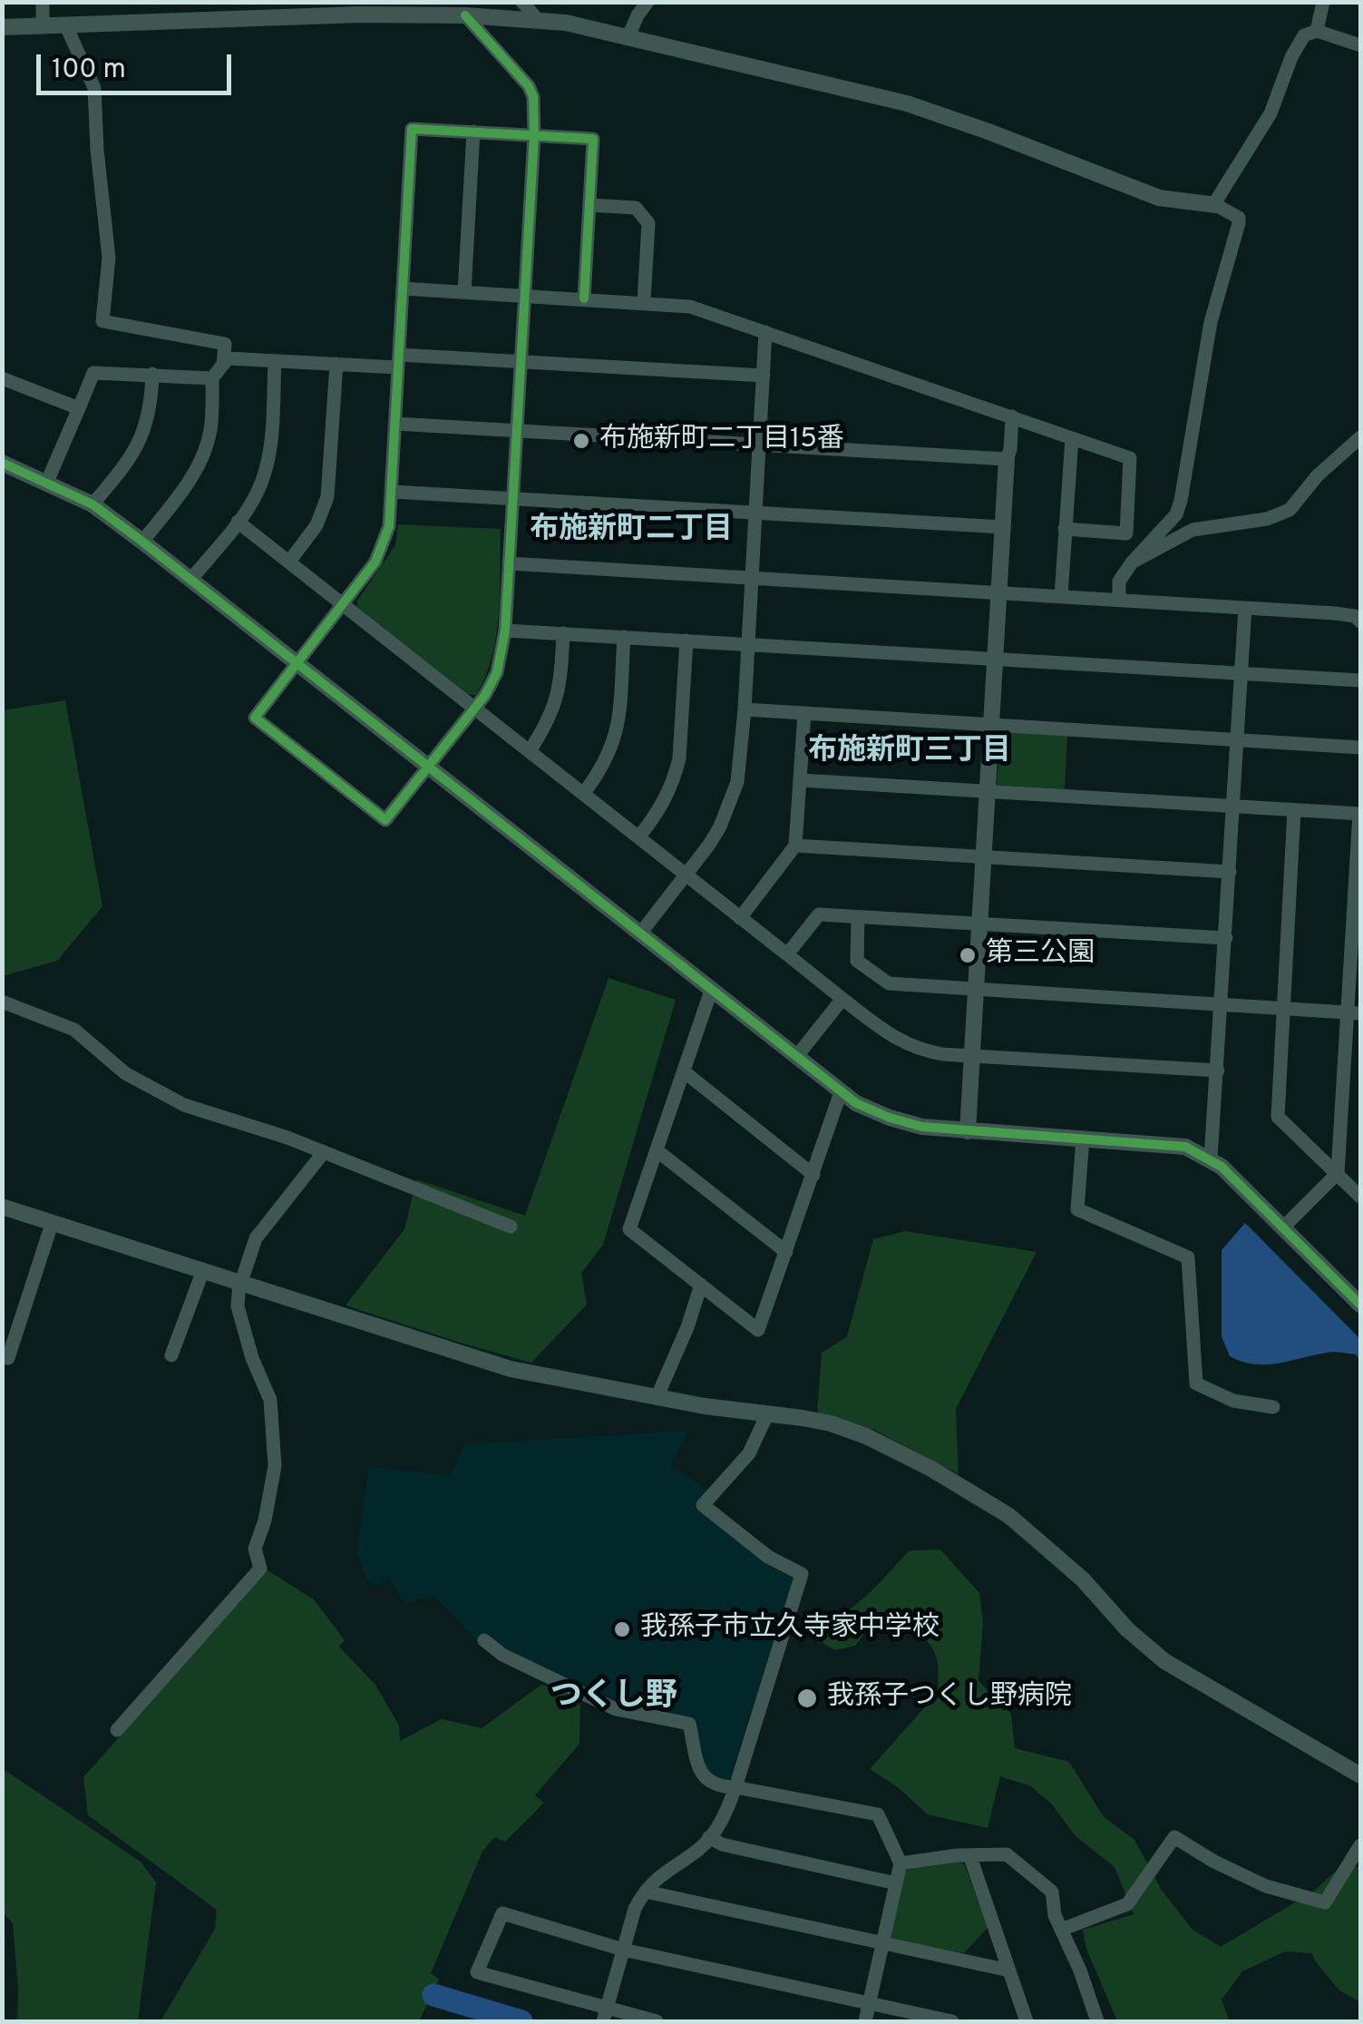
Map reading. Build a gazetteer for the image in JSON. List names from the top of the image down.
{
  "districts": ["布施新町二丁目", "布施新町三丁目", "つくし野"],
  "places": [
    "布施新町二丁目15番",
    "第三公園",
    "我孫子市立久寺家中学校",
    "我孫子つくし野病院"
  ],
  "scale_bar": "100 m"
}
